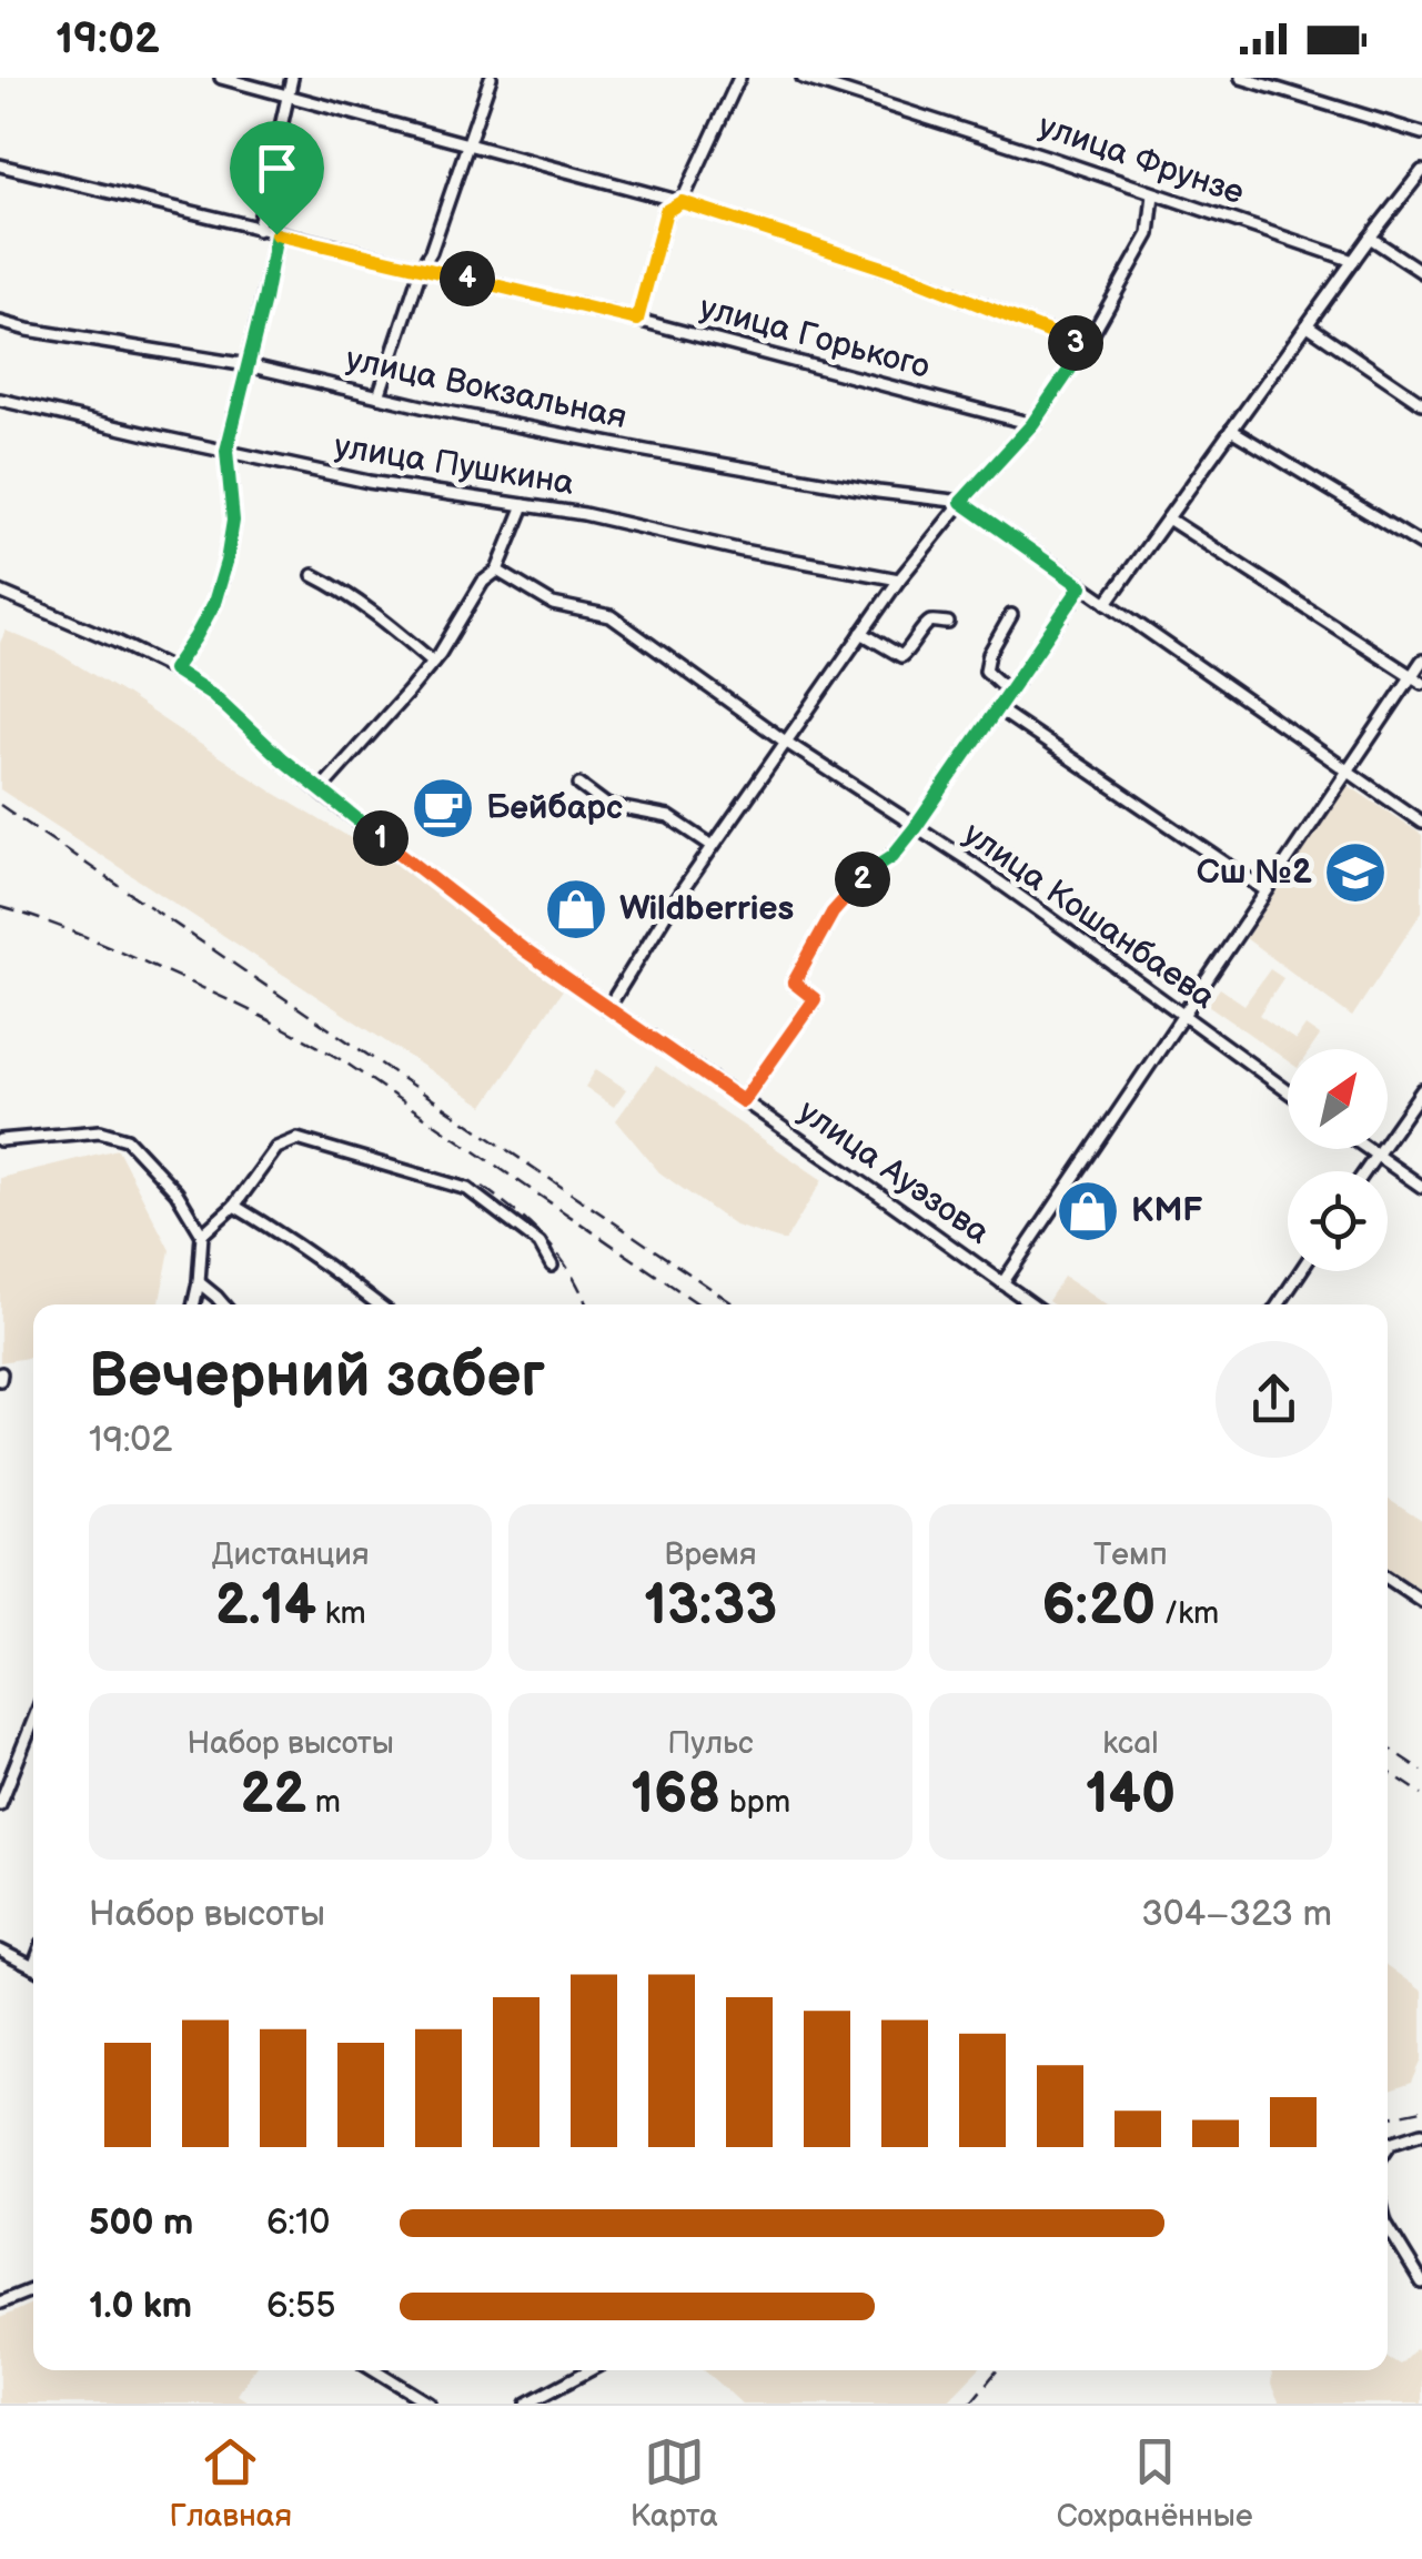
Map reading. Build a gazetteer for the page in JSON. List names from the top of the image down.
{
  "streets": {
    "street": [
      "улица Фрунзе",
      "улица Горького",
      "улица Вокзальная",
      "улица Пушкина",
      "улица Кошанбаева",
      "улица Ауэзова"
    ]
  },
  "places": {
    "cafe": ["Бейбарс"],
    "school or university": ["Сш №2"],
    "shop": ["Wildberries", "KMF"]
  },
  "north": "top right",
  "page": {
    "status": "19:02",
    "pins": [
      "4",
      "3",
      "1",
      "2"
    ],
    "heading": ["Вечерний забег", "19:02"],
    "stats": [
      ["Дистанция", "2.14 km"],
      ["Время", "13:33"],
      ["Темп", "6:20 /km"],
      ["Набор высоты", "22 m"],
      ["Пульс", "168 bpm"],
      ["kcal", "140"]
    ],
    "chart": ["Набор высоты", "304–323 m"],
    "list": [
      {
        "name": "500 m",
        "note": "6:10"
      },
      {
        "name": "1.0 km",
        "note": "6:55"
      }
    ],
    "tabs": ["Главная", "Карта", "Сохранённые"]
  }
}
